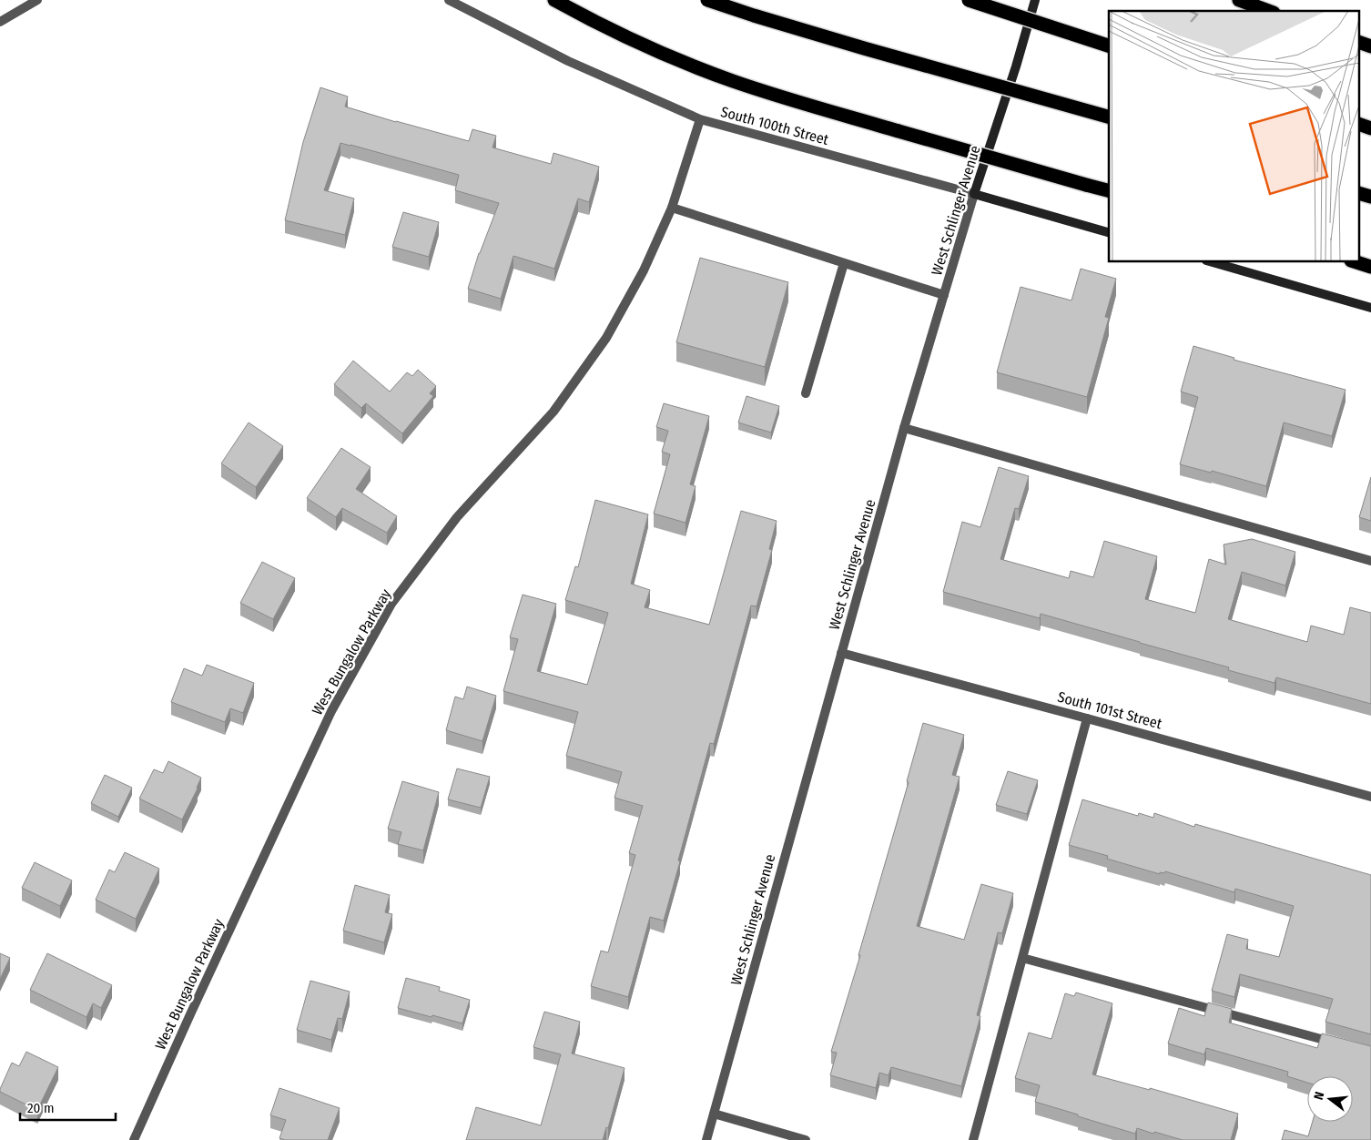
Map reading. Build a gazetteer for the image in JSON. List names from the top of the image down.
{
  "streets": {
    "street": [
      "South 100th Street",
      "West Schlinger Avenue",
      "West Bungalow Parkway",
      "South 101st Street"
    ]
  },
  "crossings": [
    ["South 100th Street", "West Schlinger Avenue"],
    ["South 100th Street", "West Bungalow Parkway"],
    ["West Schlinger Avenue", "South 101st Street"]
  ],
  "scale_bar": "20 m",
  "north": "left"
}
